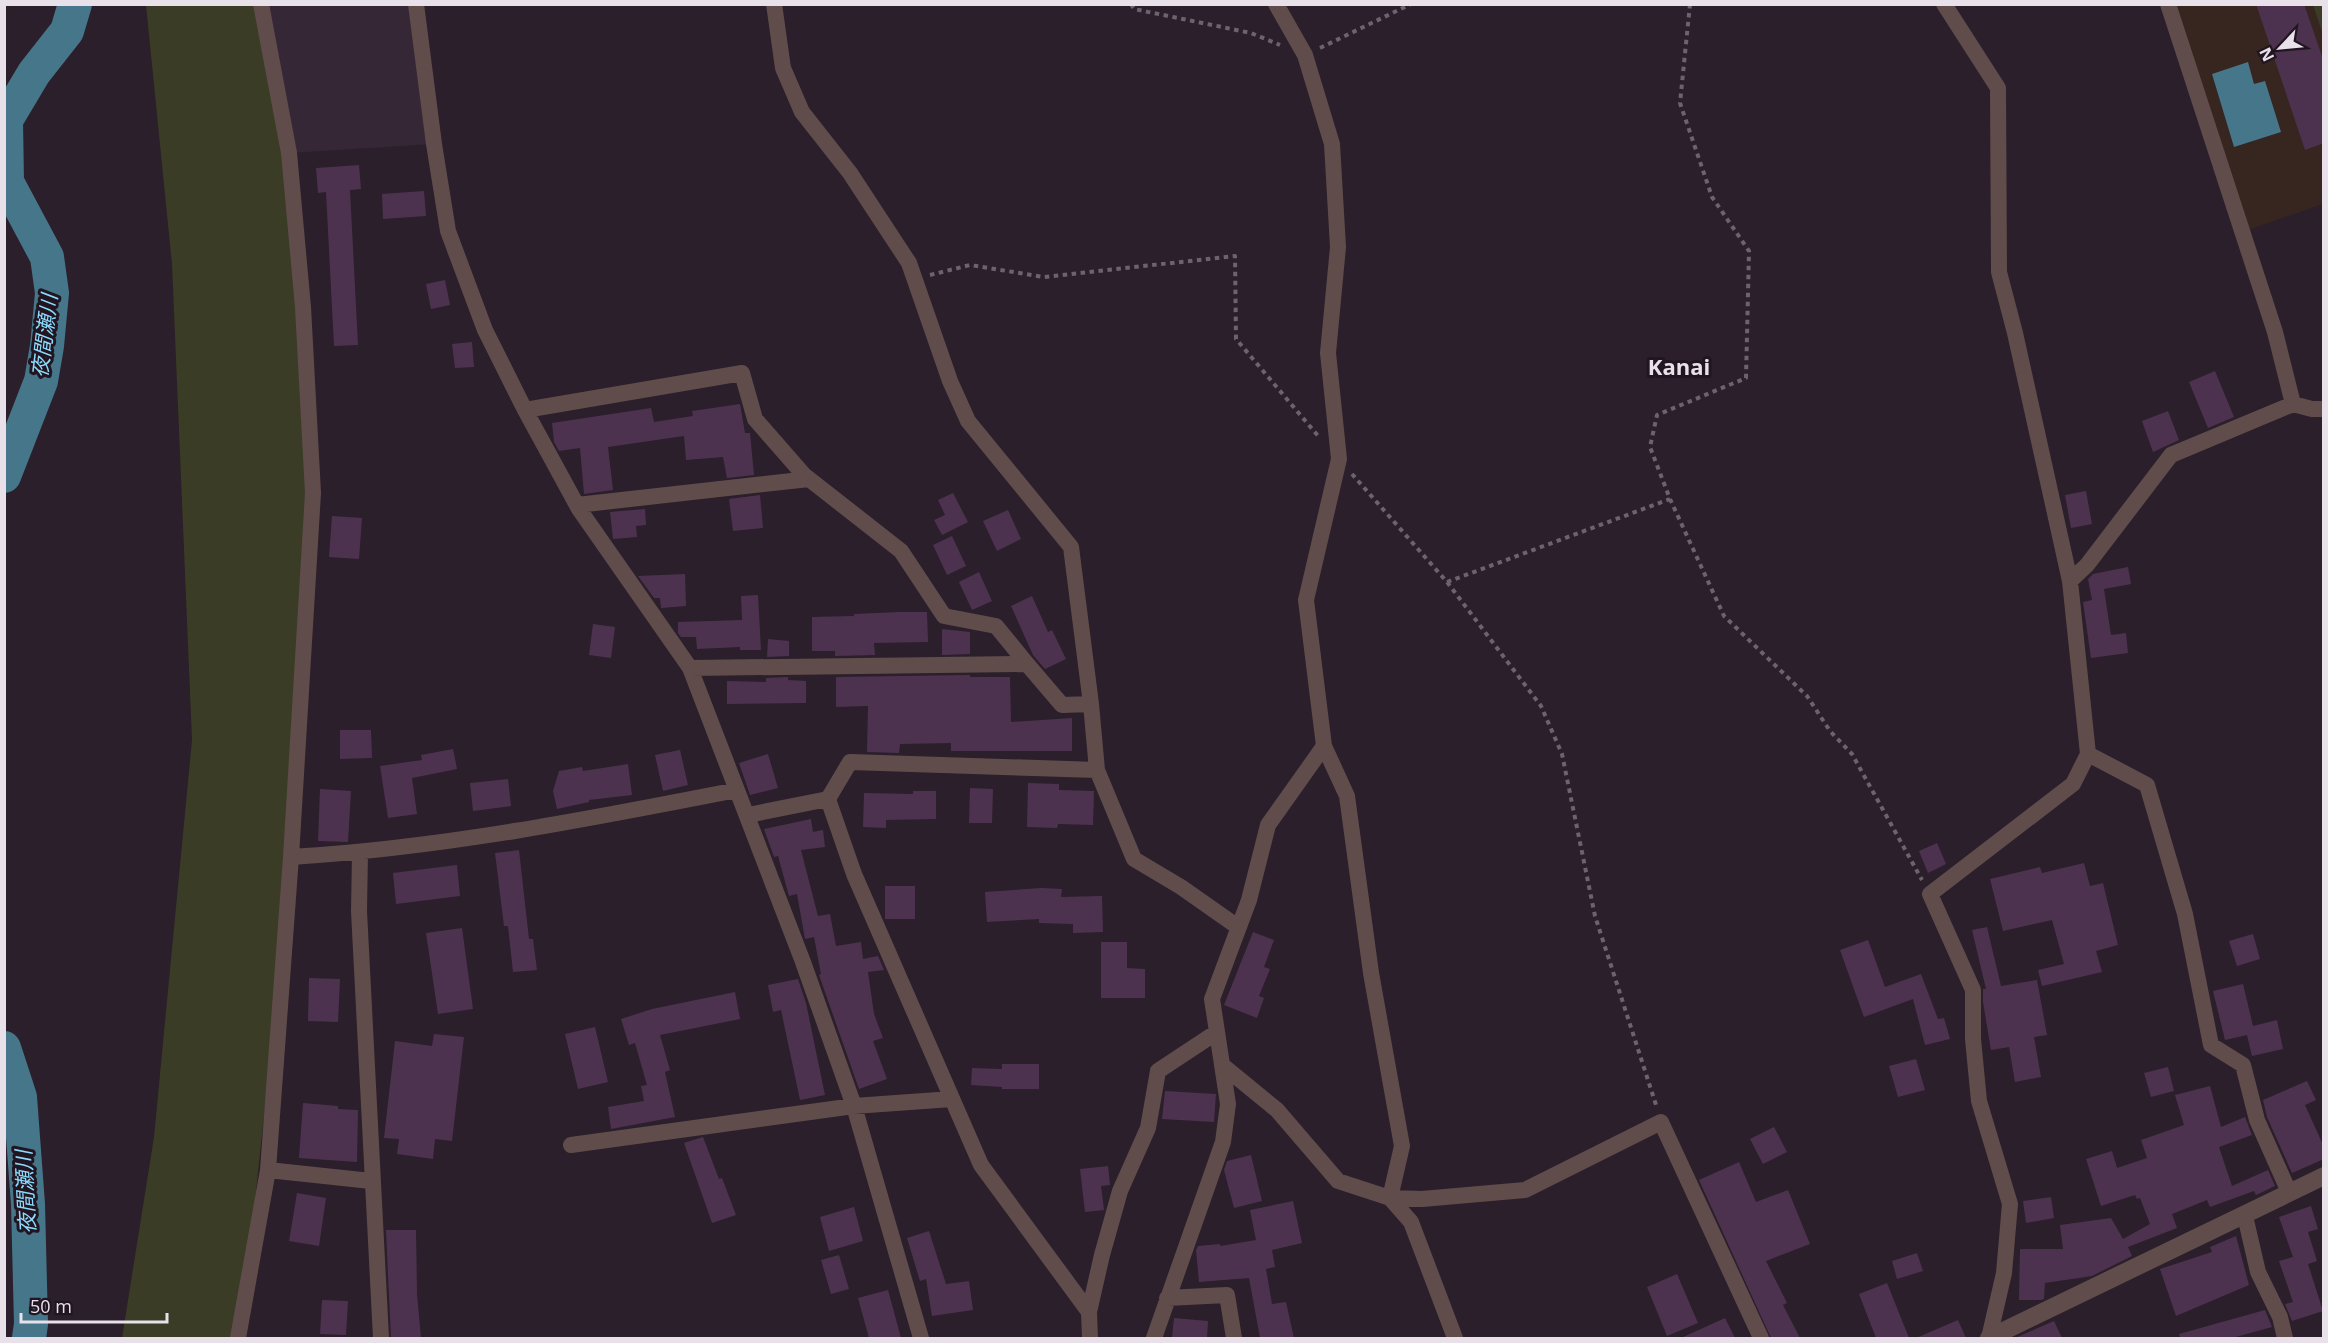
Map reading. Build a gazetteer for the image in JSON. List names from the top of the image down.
{
  "districts": ["Kanai"],
  "water": ["夜間瀬川"],
  "scale_bar": "50 m",
  "north": "bottom left"
}
